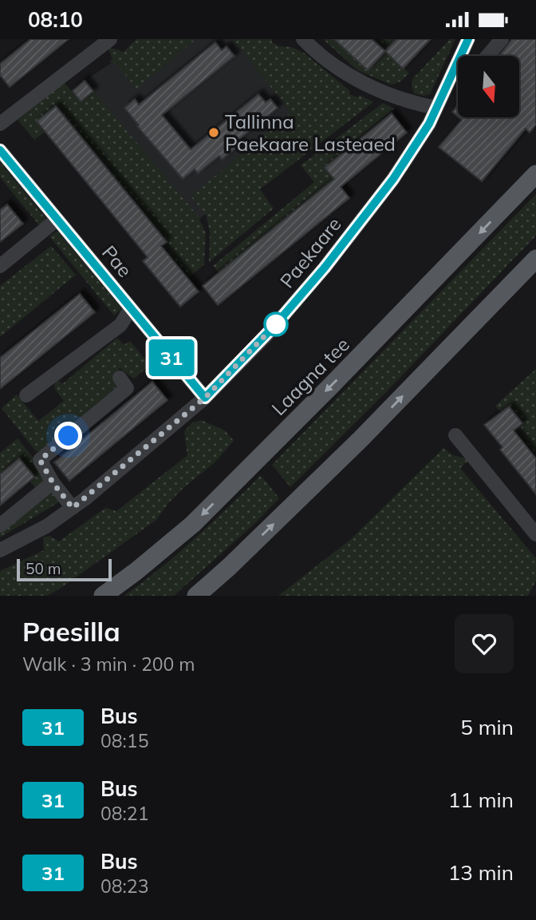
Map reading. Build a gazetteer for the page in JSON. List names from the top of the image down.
{
  "streets": {
    "main road": ["Laagna tee"],
    "street": ["Paekaare", "Pae"]
  },
  "crossings": [
    ["Paekaare", "Pae"]
  ],
  "places": ["Tallinna Paekaare Lasteaed"],
  "lines": ["bus line 31"],
  "scale_bar": "50 m",
  "north": "bottom",
  "page": {
    "status": "08:10",
    "on_map": "31",
    "scale": "50 m",
    "heading": ["Paesilla", "Walk · 3 min · 200 m"],
    "list": [
      {
        "mark": "31",
        "name": "Bus",
        "note": "08:15",
        "value": "5 min"
      },
      {
        "mark": "31",
        "name": "Bus",
        "note": "08:21",
        "value": "11 min"
      },
      {
        "mark": "31",
        "name": "Bus",
        "note": "08:23",
        "value": "13 min"
      }
    ]
  }
}
